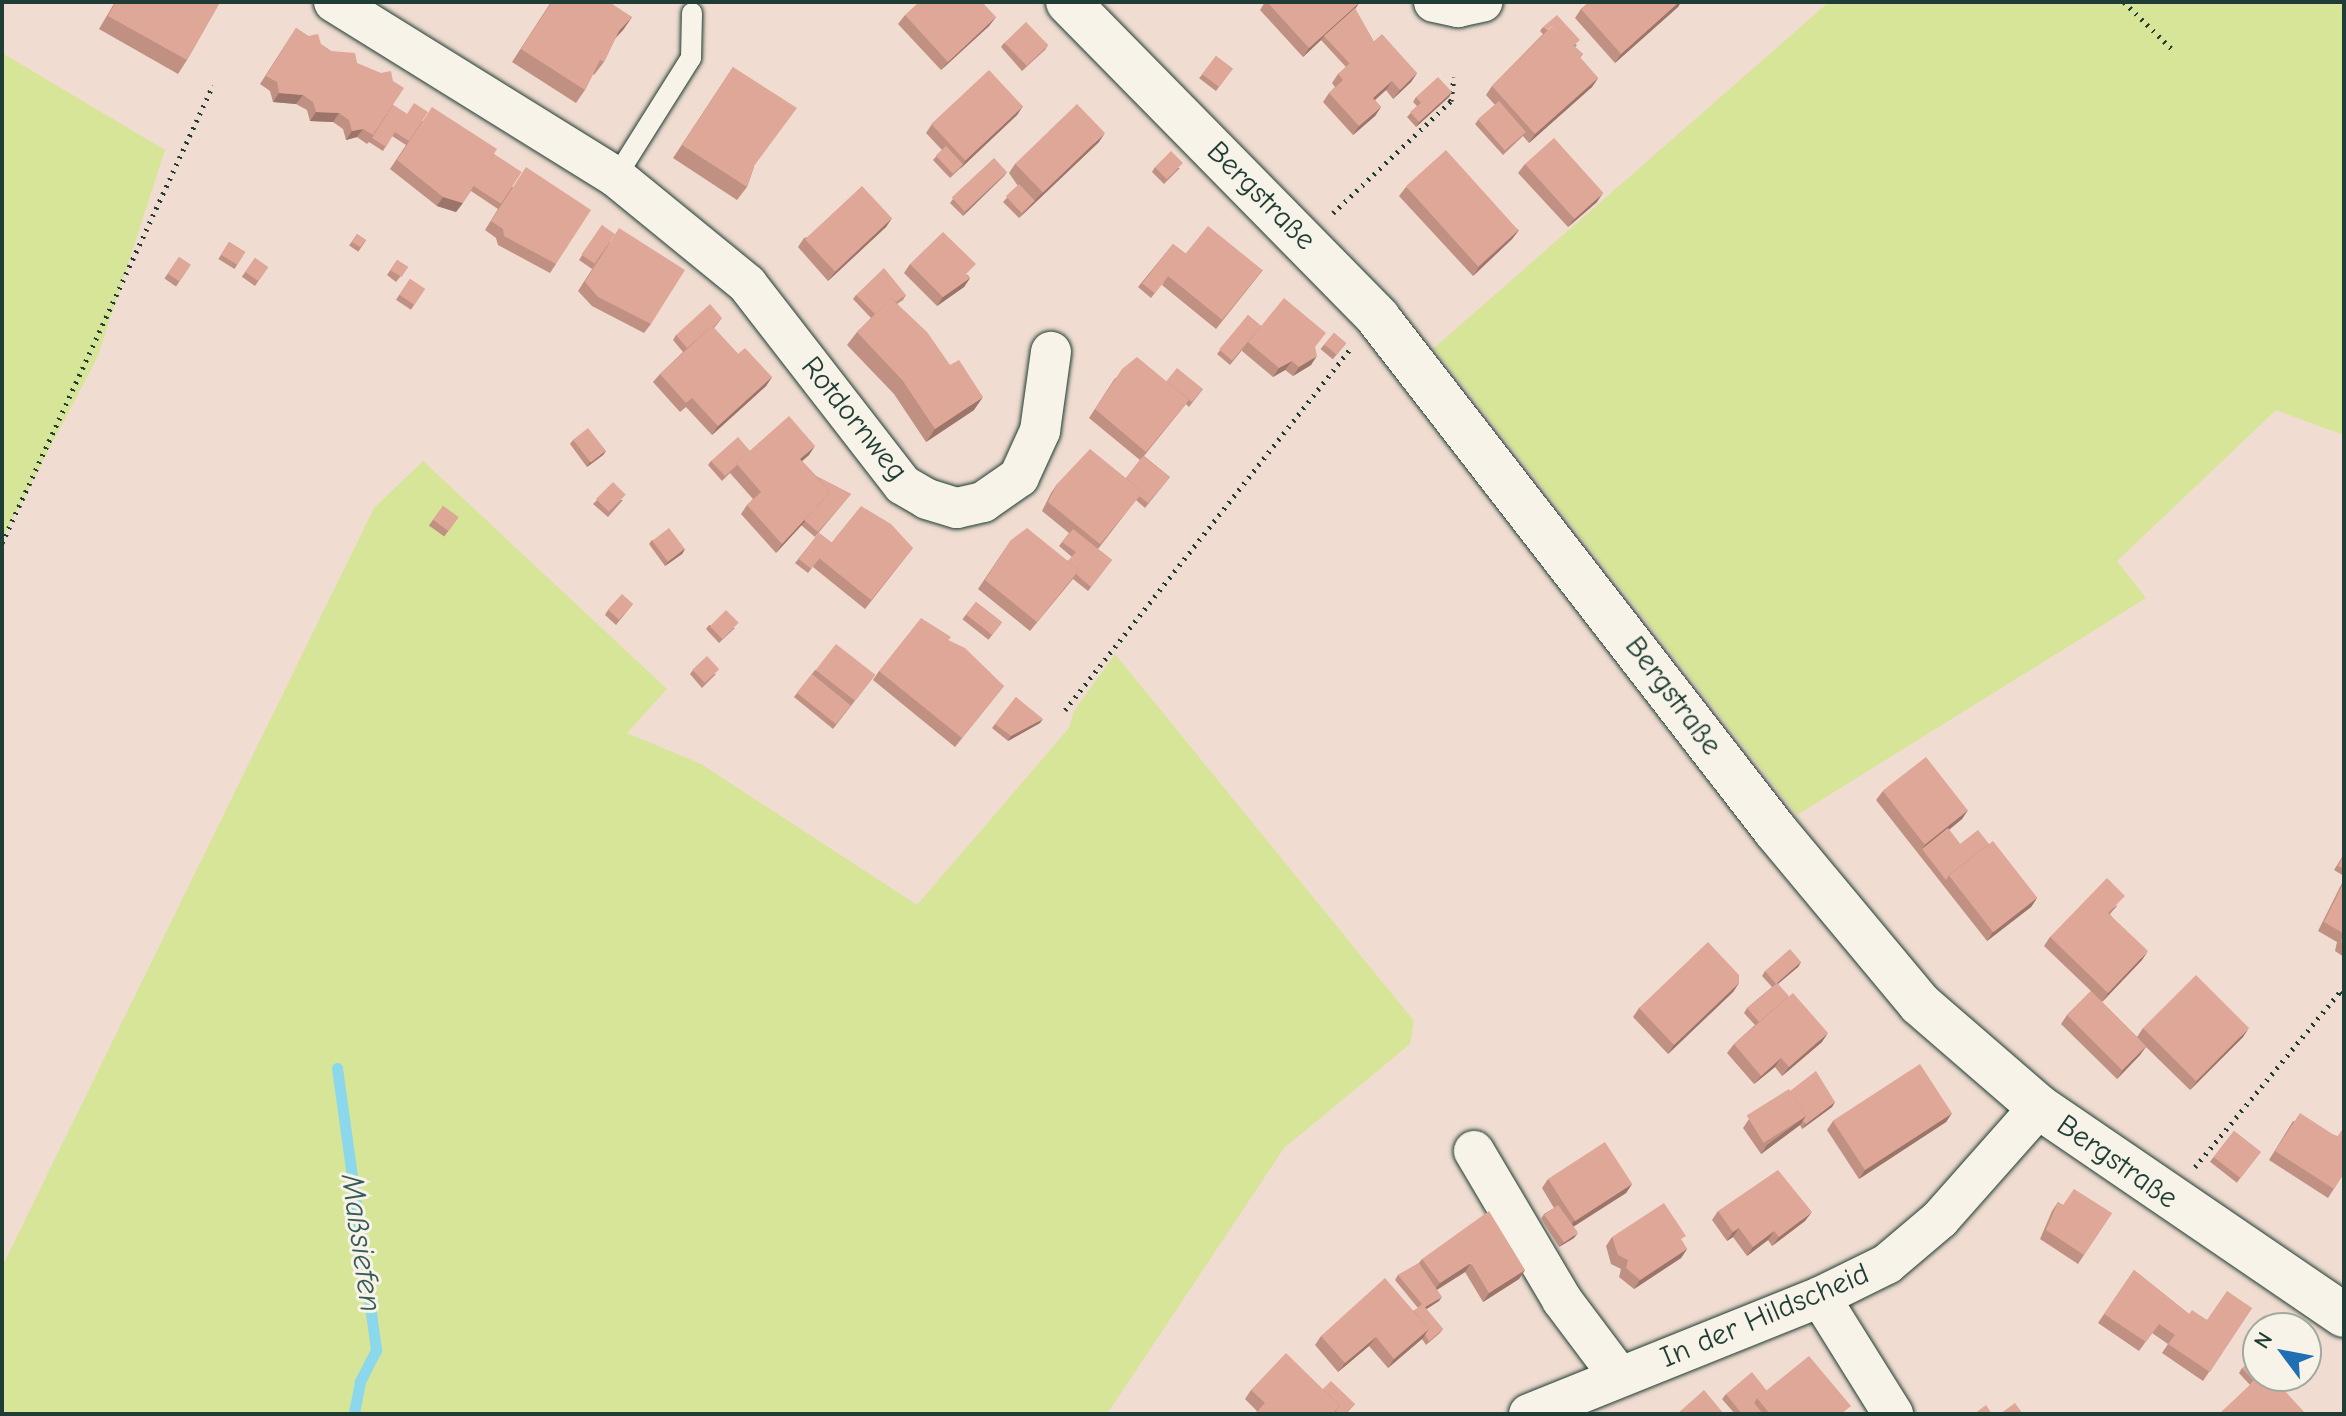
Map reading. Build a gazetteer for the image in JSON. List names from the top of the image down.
{
  "streets": {
    "street": ["Bergstraße", "Rotdornweg", "In der Hildscheid"]
  },
  "crossings": [
    ["Bergstraße", "In der Hildscheid"]
  ],
  "water": ["Maßsiefen"],
  "north": "top left"
}
